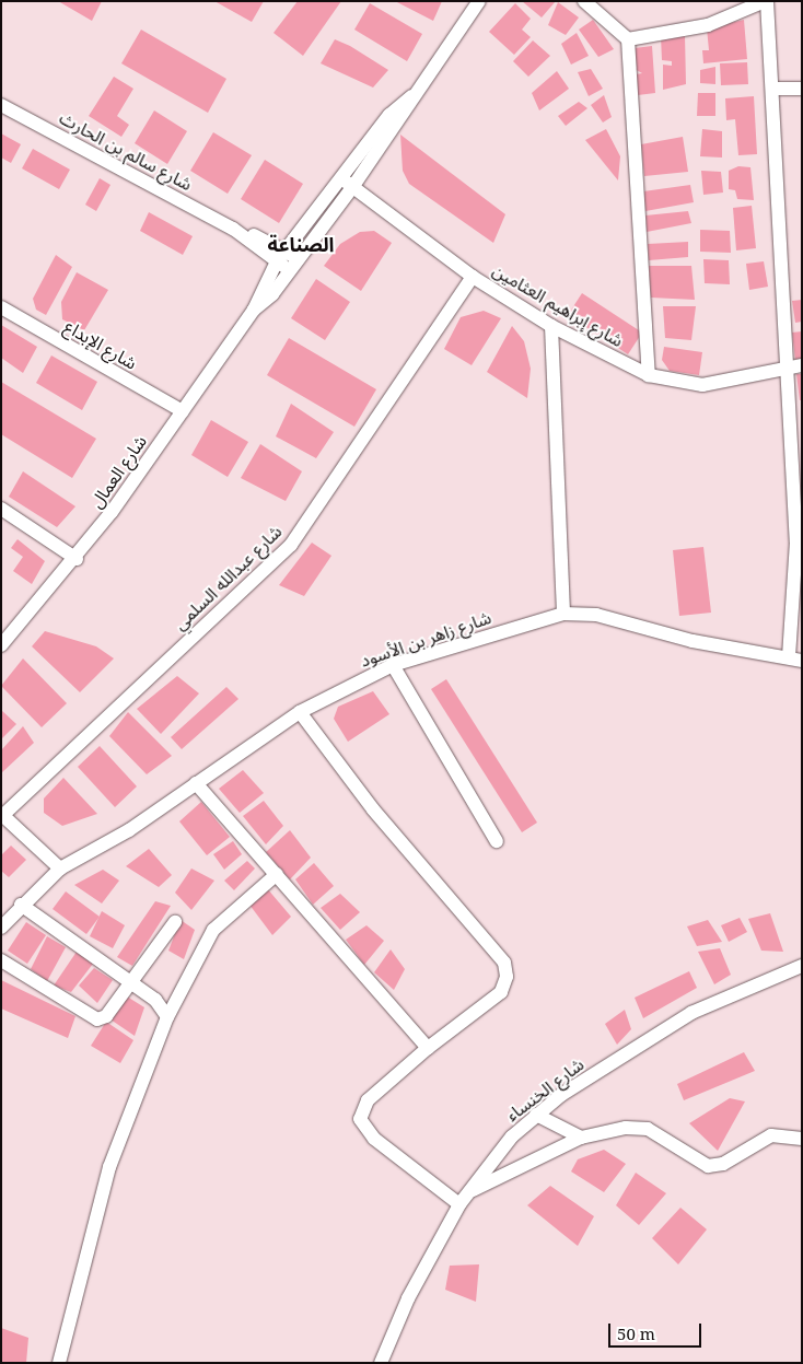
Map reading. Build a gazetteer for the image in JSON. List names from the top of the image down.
{
  "streets": {
    "street": [
      "شارع سالم بن الحارث",
      "شارع إبراهيم العثامين",
      "شارع الإبداع",
      "شارع العمال",
      "شارع عبدالله السلمي",
      "شارع زاهر بن الأسود",
      "شارع الخنساء"
    ]
  },
  "crossings": [
    ["شارع سالم بن الحارث", "شارع العمال"],
    ["شارع إبراهيم العثامين", "شارع العمال"],
    ["شارع إبراهيم العثامين", "شارع عبدالله السلمي"],
    ["شارع الإبداع", "شارع العمال"]
  ],
  "districts": ["الصناعة"],
  "scale_bar": "50 m"
}
